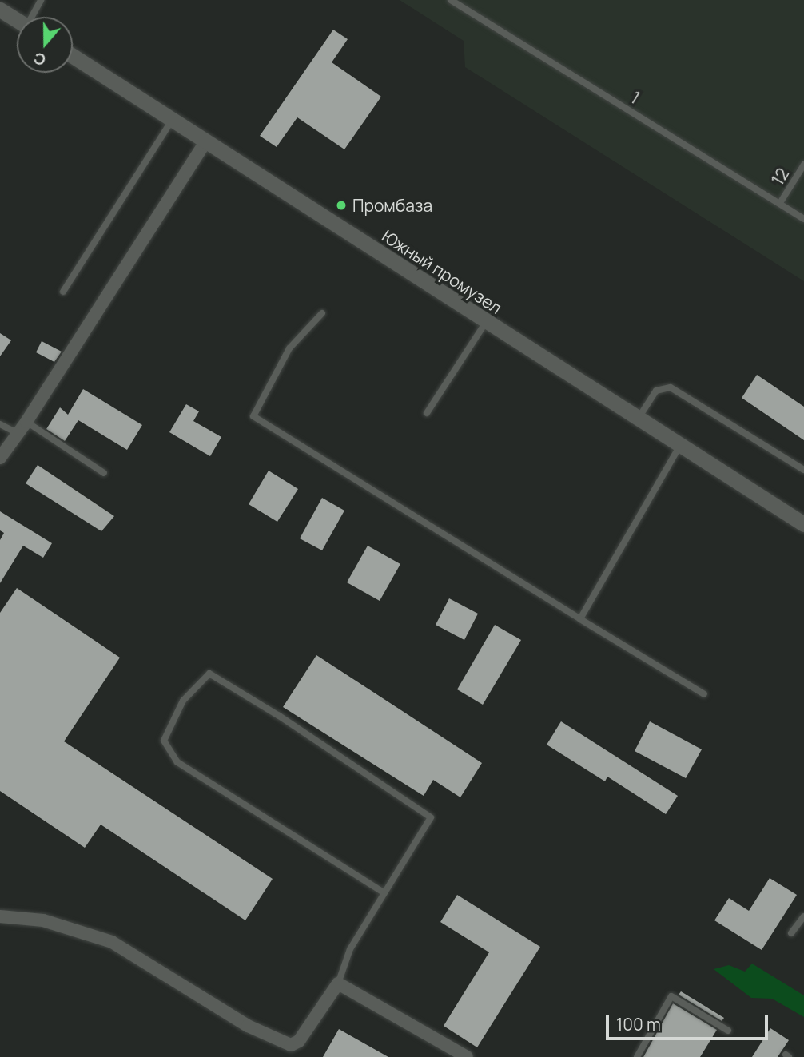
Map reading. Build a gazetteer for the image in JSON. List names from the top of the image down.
{
  "streets": {
    "street": ["Южный промузел"],
    "lane": ["1", "12"]
  },
  "crossings": [
    ["1", "12"]
  ],
  "places": ["Промбаза"],
  "scale_bar": "100 m",
  "north": "bottom"
}
